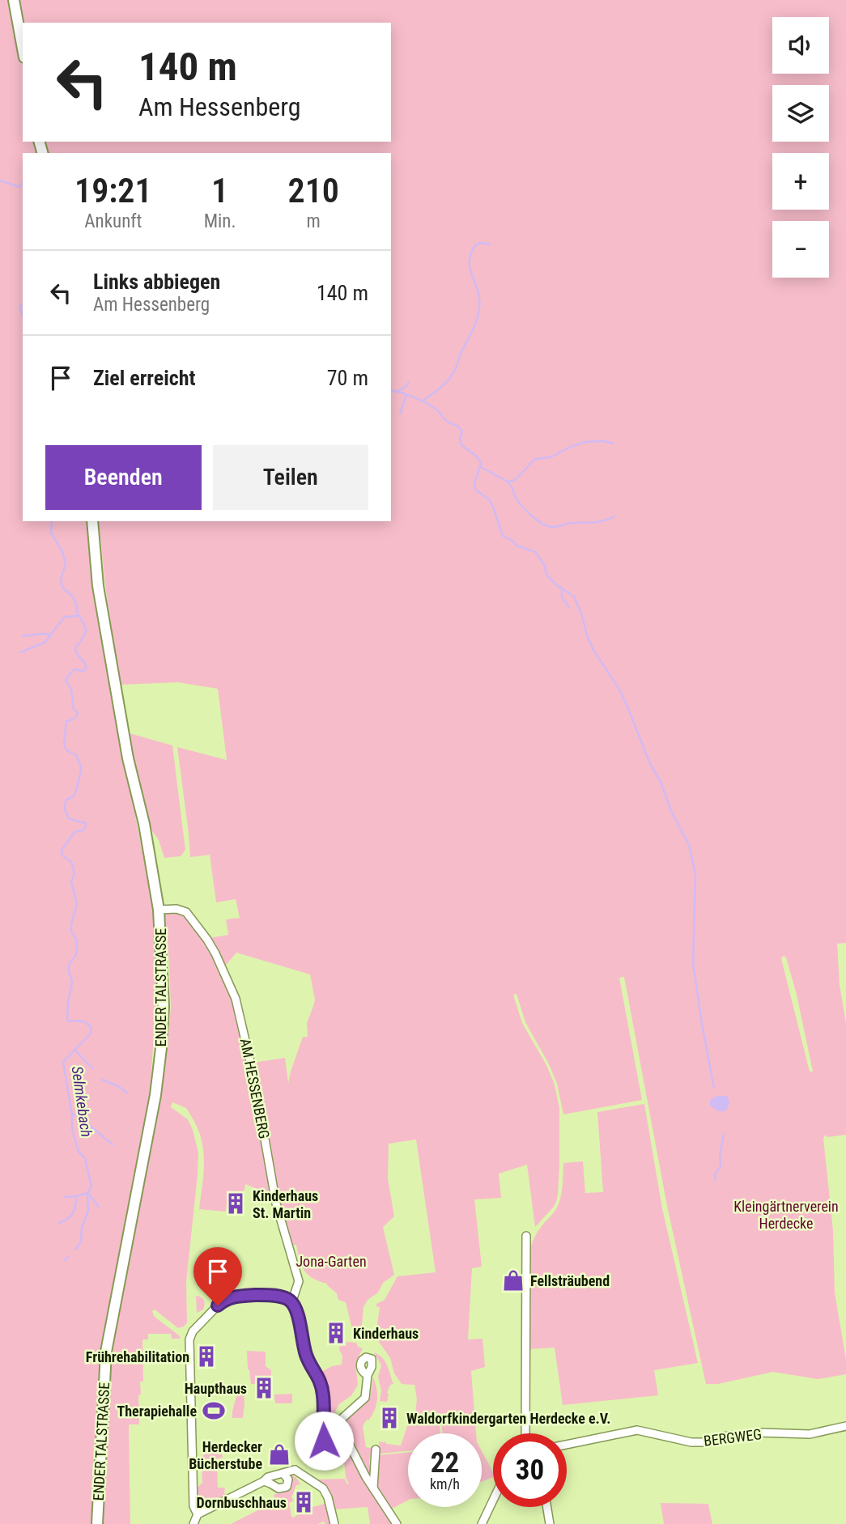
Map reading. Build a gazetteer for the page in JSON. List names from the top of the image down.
{
  "streets": {
    "main road": ["ENDER TALSTRASSE"],
    "street": ["AM HESSENBERG", "BERGWEG"]
  },
  "crossings": [
    ["ENDER TALSTRASSE", "AM HESSENBERG"]
  ],
  "water": ["Selmkebach"],
  "parks": ["Kleingärtnerverein Herdecke", "Jona-Garten"],
  "places": {
    "building": [
      "Kinderhaus St. Martin",
      "Kinderhaus",
      "Frührehabilitation",
      "Haupthaus",
      "Waldorfkindergarten Herdecke e.V.",
      "Dornbuschhaus"
    ],
    "shop": ["Fellsträubend", "Herdecker Bücherstube"],
    "sports": ["Therapiehalle"]
  },
  "page": {
    "map_buttons": ["+", "−"],
    "turn": ["140 m", "Am Hessenberg"],
    "eta": [
      "19:21",
      "Ankunft",
      "1",
      "Min.",
      "210",
      "m"
    ],
    "list": [
      {
        "name": "Links abbiegen",
        "note": "Am Hessenberg",
        "value": "140 m"
      },
      {
        "name": "Ziel erreicht",
        "value": "70 m"
      }
    ],
    "buttons": ["Beenden", "Teilen"],
    "speed": "22 km/h",
    "limit": "30"
  }
}
